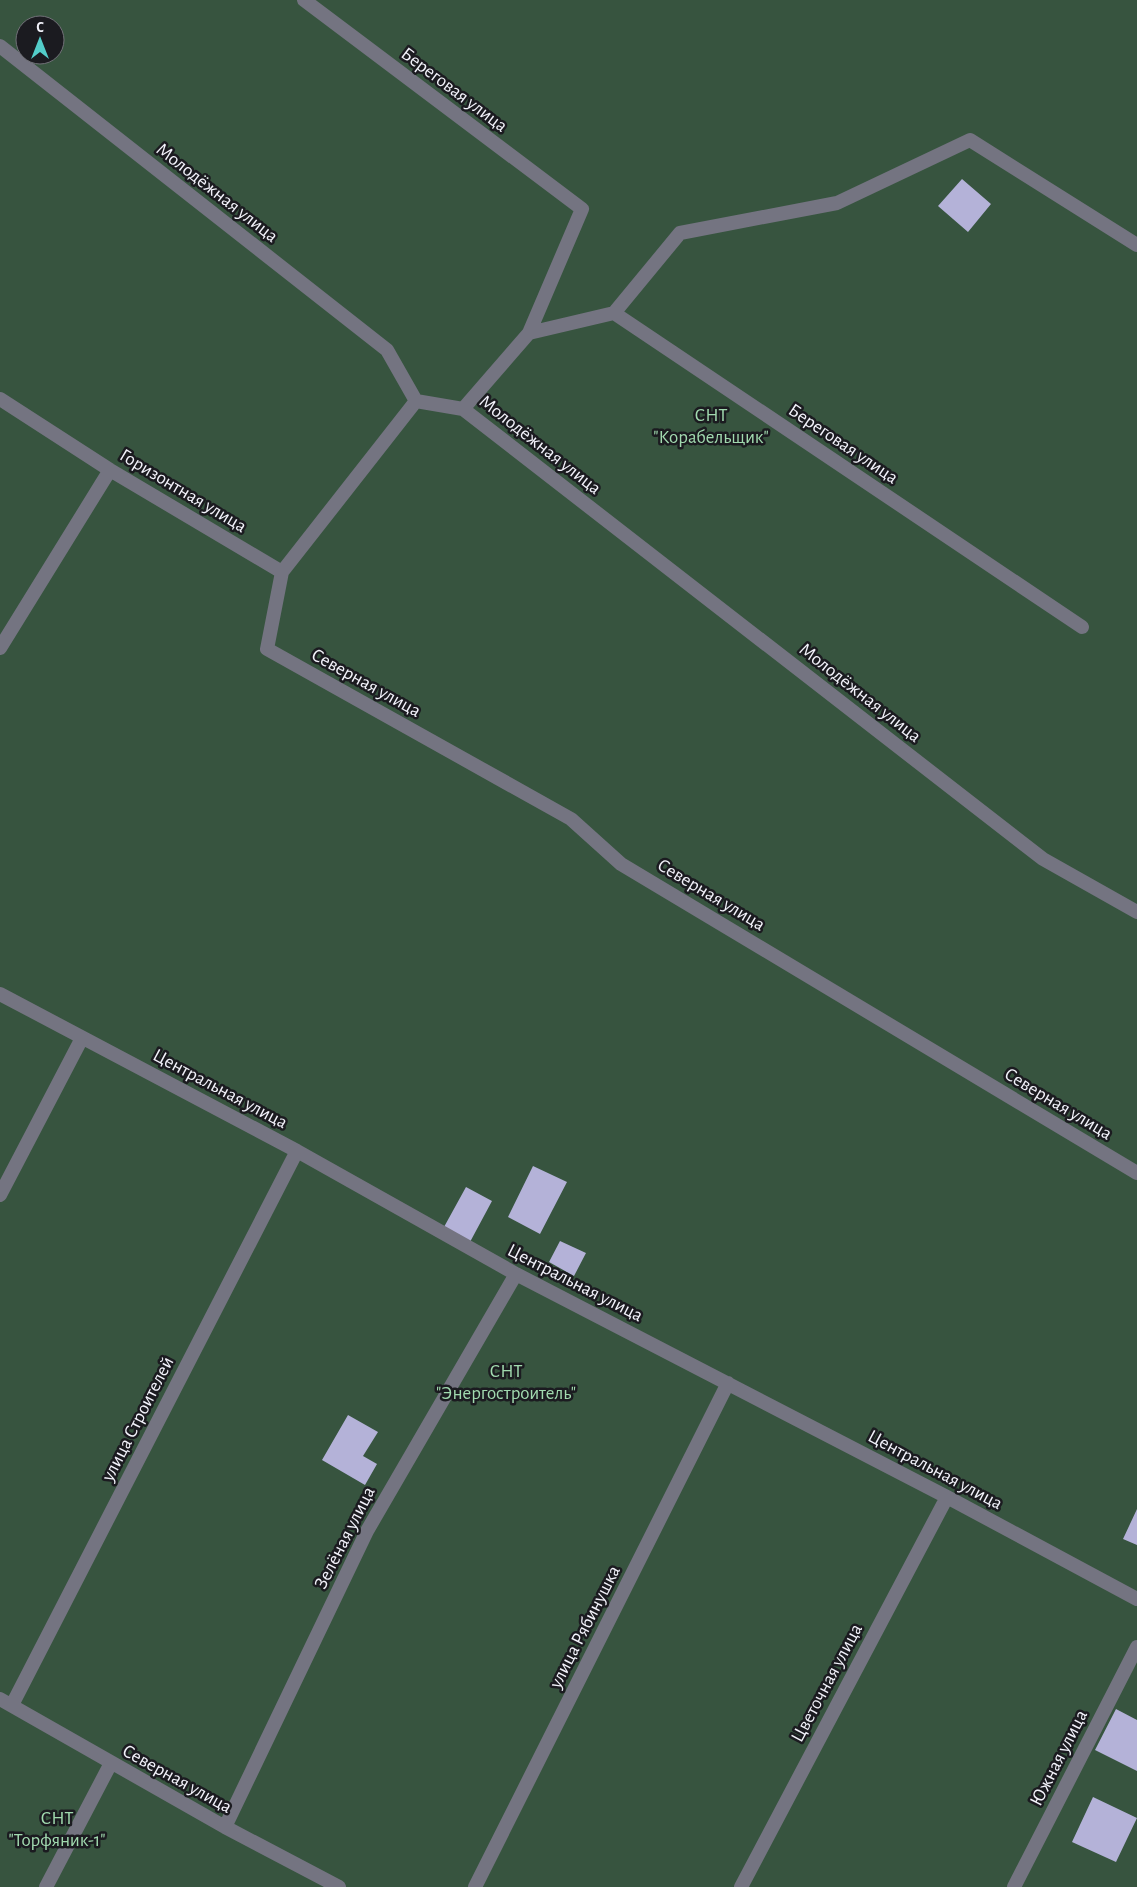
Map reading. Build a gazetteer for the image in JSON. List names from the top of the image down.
{
  "streets": {
    "street": [
      "Береговая улица",
      "Молодёжная улица",
      "Горизонтная улица",
      "Северная улица",
      "Центральная улица",
      "улица Строителей",
      "Зелёная улица",
      "улица Рябинушка",
      "Цветочная улица",
      "Южная улица"
    ]
  },
  "crossings": [
    ["Горизонтная улица", "Северная улица"],
    ["Северная улица", "улица Строителей"],
    ["Северная улица", "Зелёная улица"],
    ["Центральная улица", "улица Строителей"],
    ["Центральная улица", "Зелёная улица"],
    ["Центральная улица", "улица Рябинушка"],
    ["Центральная улица", "Цветочная улица"]
  ],
  "parks": ["СНТ \"Корабельщик\"", "СНТ \"Энергостроитель\"", "СНТ \"Торфяник-1\""],
  "north": "top"
}
